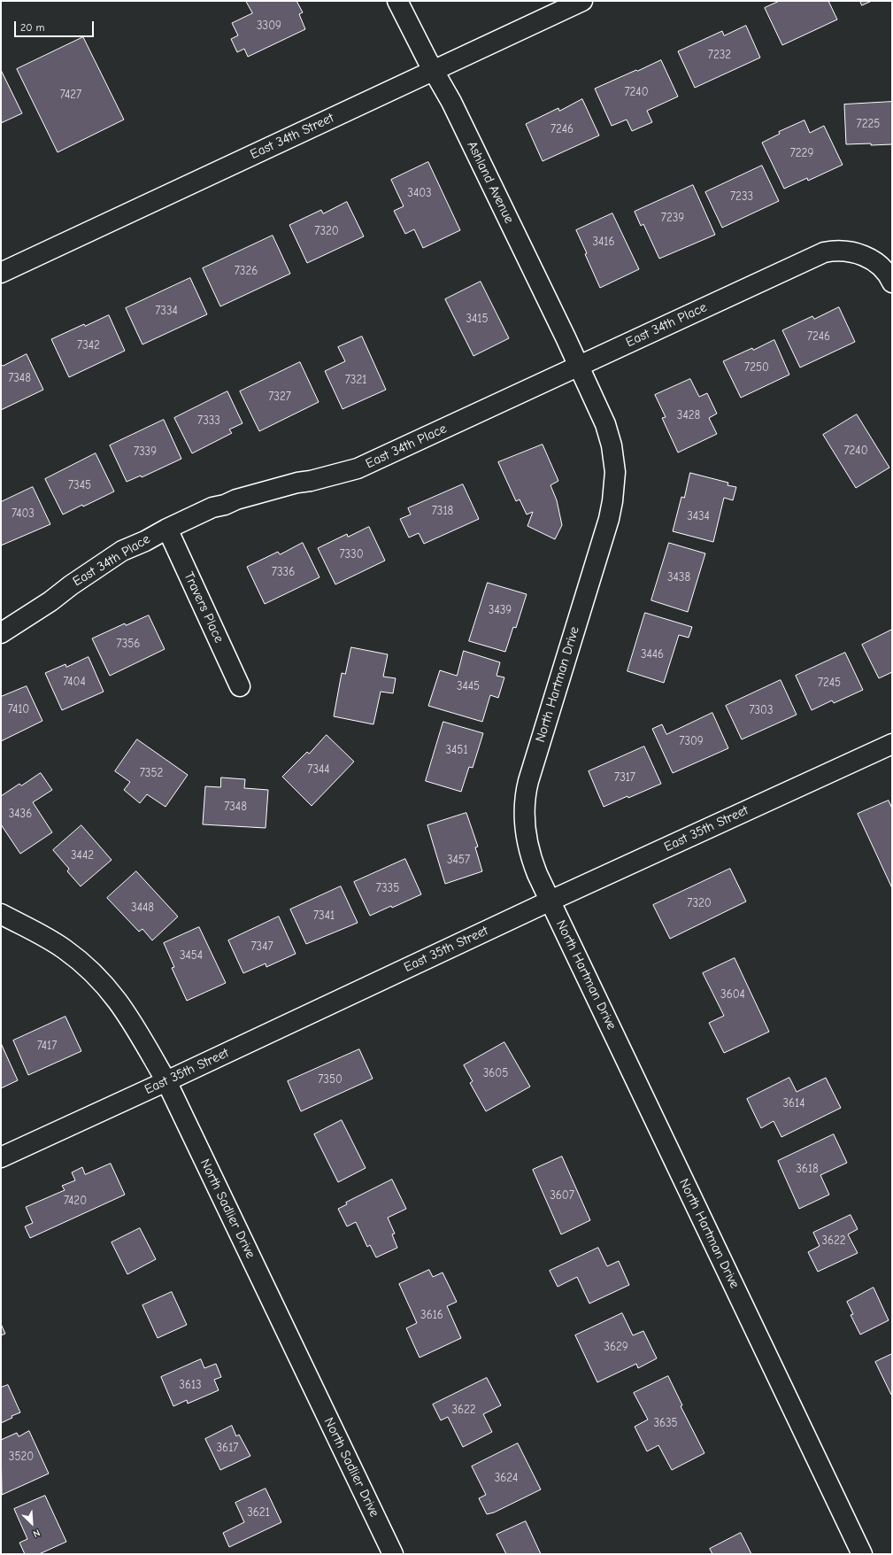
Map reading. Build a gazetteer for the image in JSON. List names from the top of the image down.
{
  "streets": {
    "street": [
      "East 34th Street",
      "Ashland Avenue",
      "East 34th Place",
      "Travers Place",
      "North Hartman Drive",
      "East 35th Street",
      "North Sadlier Drive"
    ]
  },
  "crossings": [
    ["East 34th Street", "Ashland Avenue"],
    ["Ashland Avenue", "East 34th Place"],
    ["Ashland Avenue", "North Hartman Drive"],
    ["East 34th Place", "Travers Place"],
    ["East 34th Place", "North Hartman Drive"],
    ["North Hartman Drive", "East 35th Street"],
    ["East 35th Street", "North Sadlier Drive"]
  ],
  "house_numbers": [
    "3309",
    "7232",
    "7240",
    "7427",
    "7225",
    "7246",
    "7229",
    "3403",
    "7233",
    "7239",
    "7320",
    "3416",
    "7326",
    "7334",
    "3415",
    "7246",
    "7342",
    "7250",
    "7348",
    "7321",
    "7327",
    "3428",
    "7333",
    "7240",
    "7339",
    "7345",
    "7318",
    "7403",
    "3434",
    "7330",
    "7336",
    "3438",
    "3439",
    "7356",
    "3446",
    "7404",
    "7245",
    "3445",
    "7410",
    "7303",
    "7309",
    "3451",
    "7344",
    "7352",
    "7317",
    "7348",
    "3436",
    "3442",
    "3457",
    "7335",
    "7320",
    "3448",
    "7341",
    "7347",
    "3454",
    "3604",
    "7417",
    "3605",
    "7350",
    "3614",
    "3618",
    "3607",
    "7420",
    "3622",
    "3616",
    "3629",
    "3613",
    "3622",
    "3635",
    "3617",
    "3520",
    "3624",
    "3621"
  ],
  "scale_bar": "20 m",
  "north": "bottom right"
}
